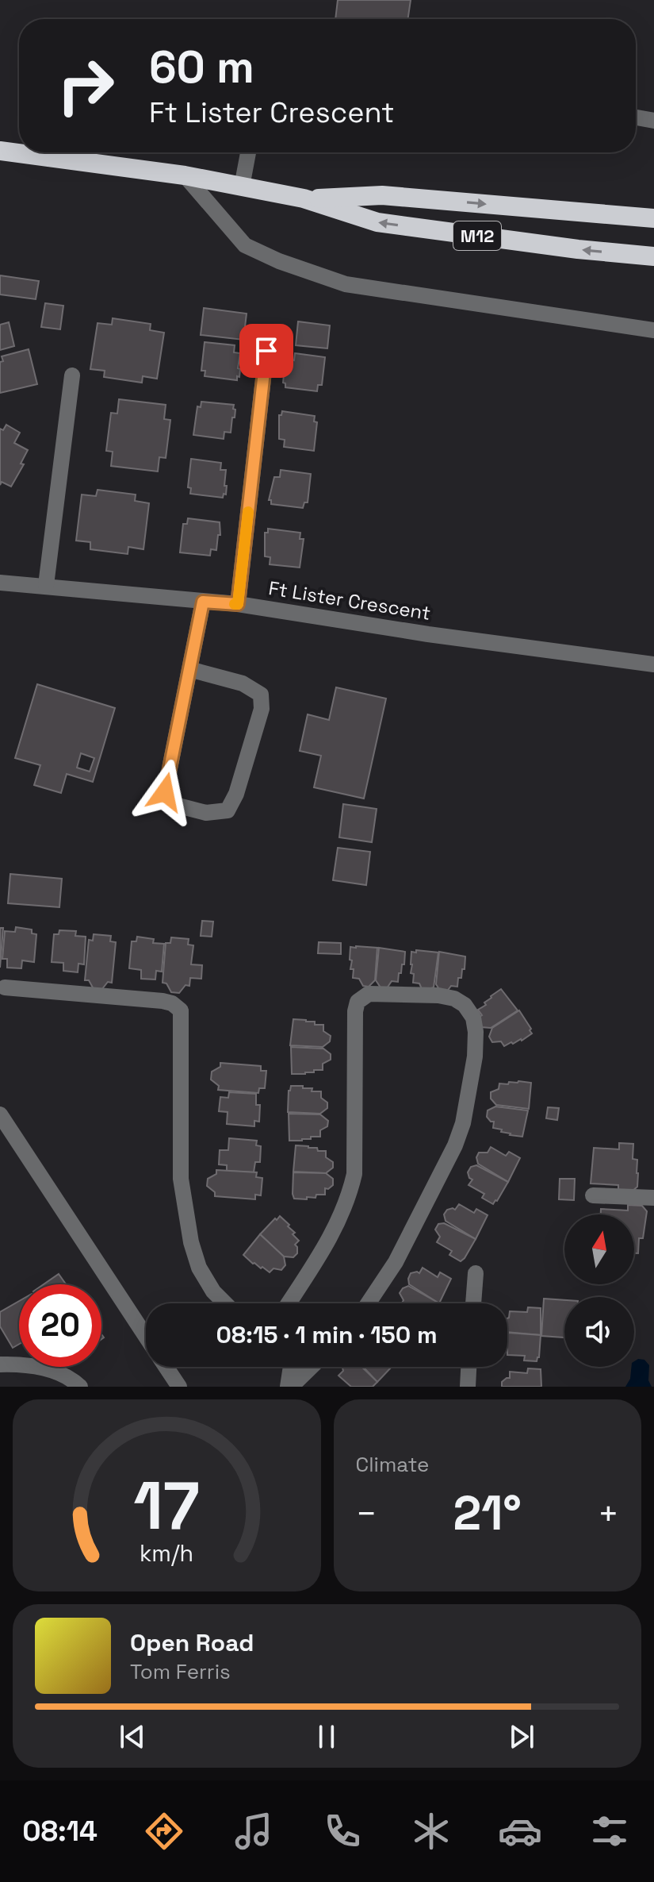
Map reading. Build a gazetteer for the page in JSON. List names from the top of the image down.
{
  "streets": {
    "highway": ["M12"],
    "street": ["Ft Lister Crescent"]
  },
  "north": "top",
  "page": {
    "turn": ["60 m", "Ft Lister Crescent"],
    "limit": "20",
    "trip": "08:15 · 1 min · 150 m",
    "tile": "Climate",
    "heat": ["−", "21°", "+"],
    "song": ["Open Road", "Tom Ferris"],
    "tabs": "08:14",
    "gauge": ["17", "km/h"]
  }
}
